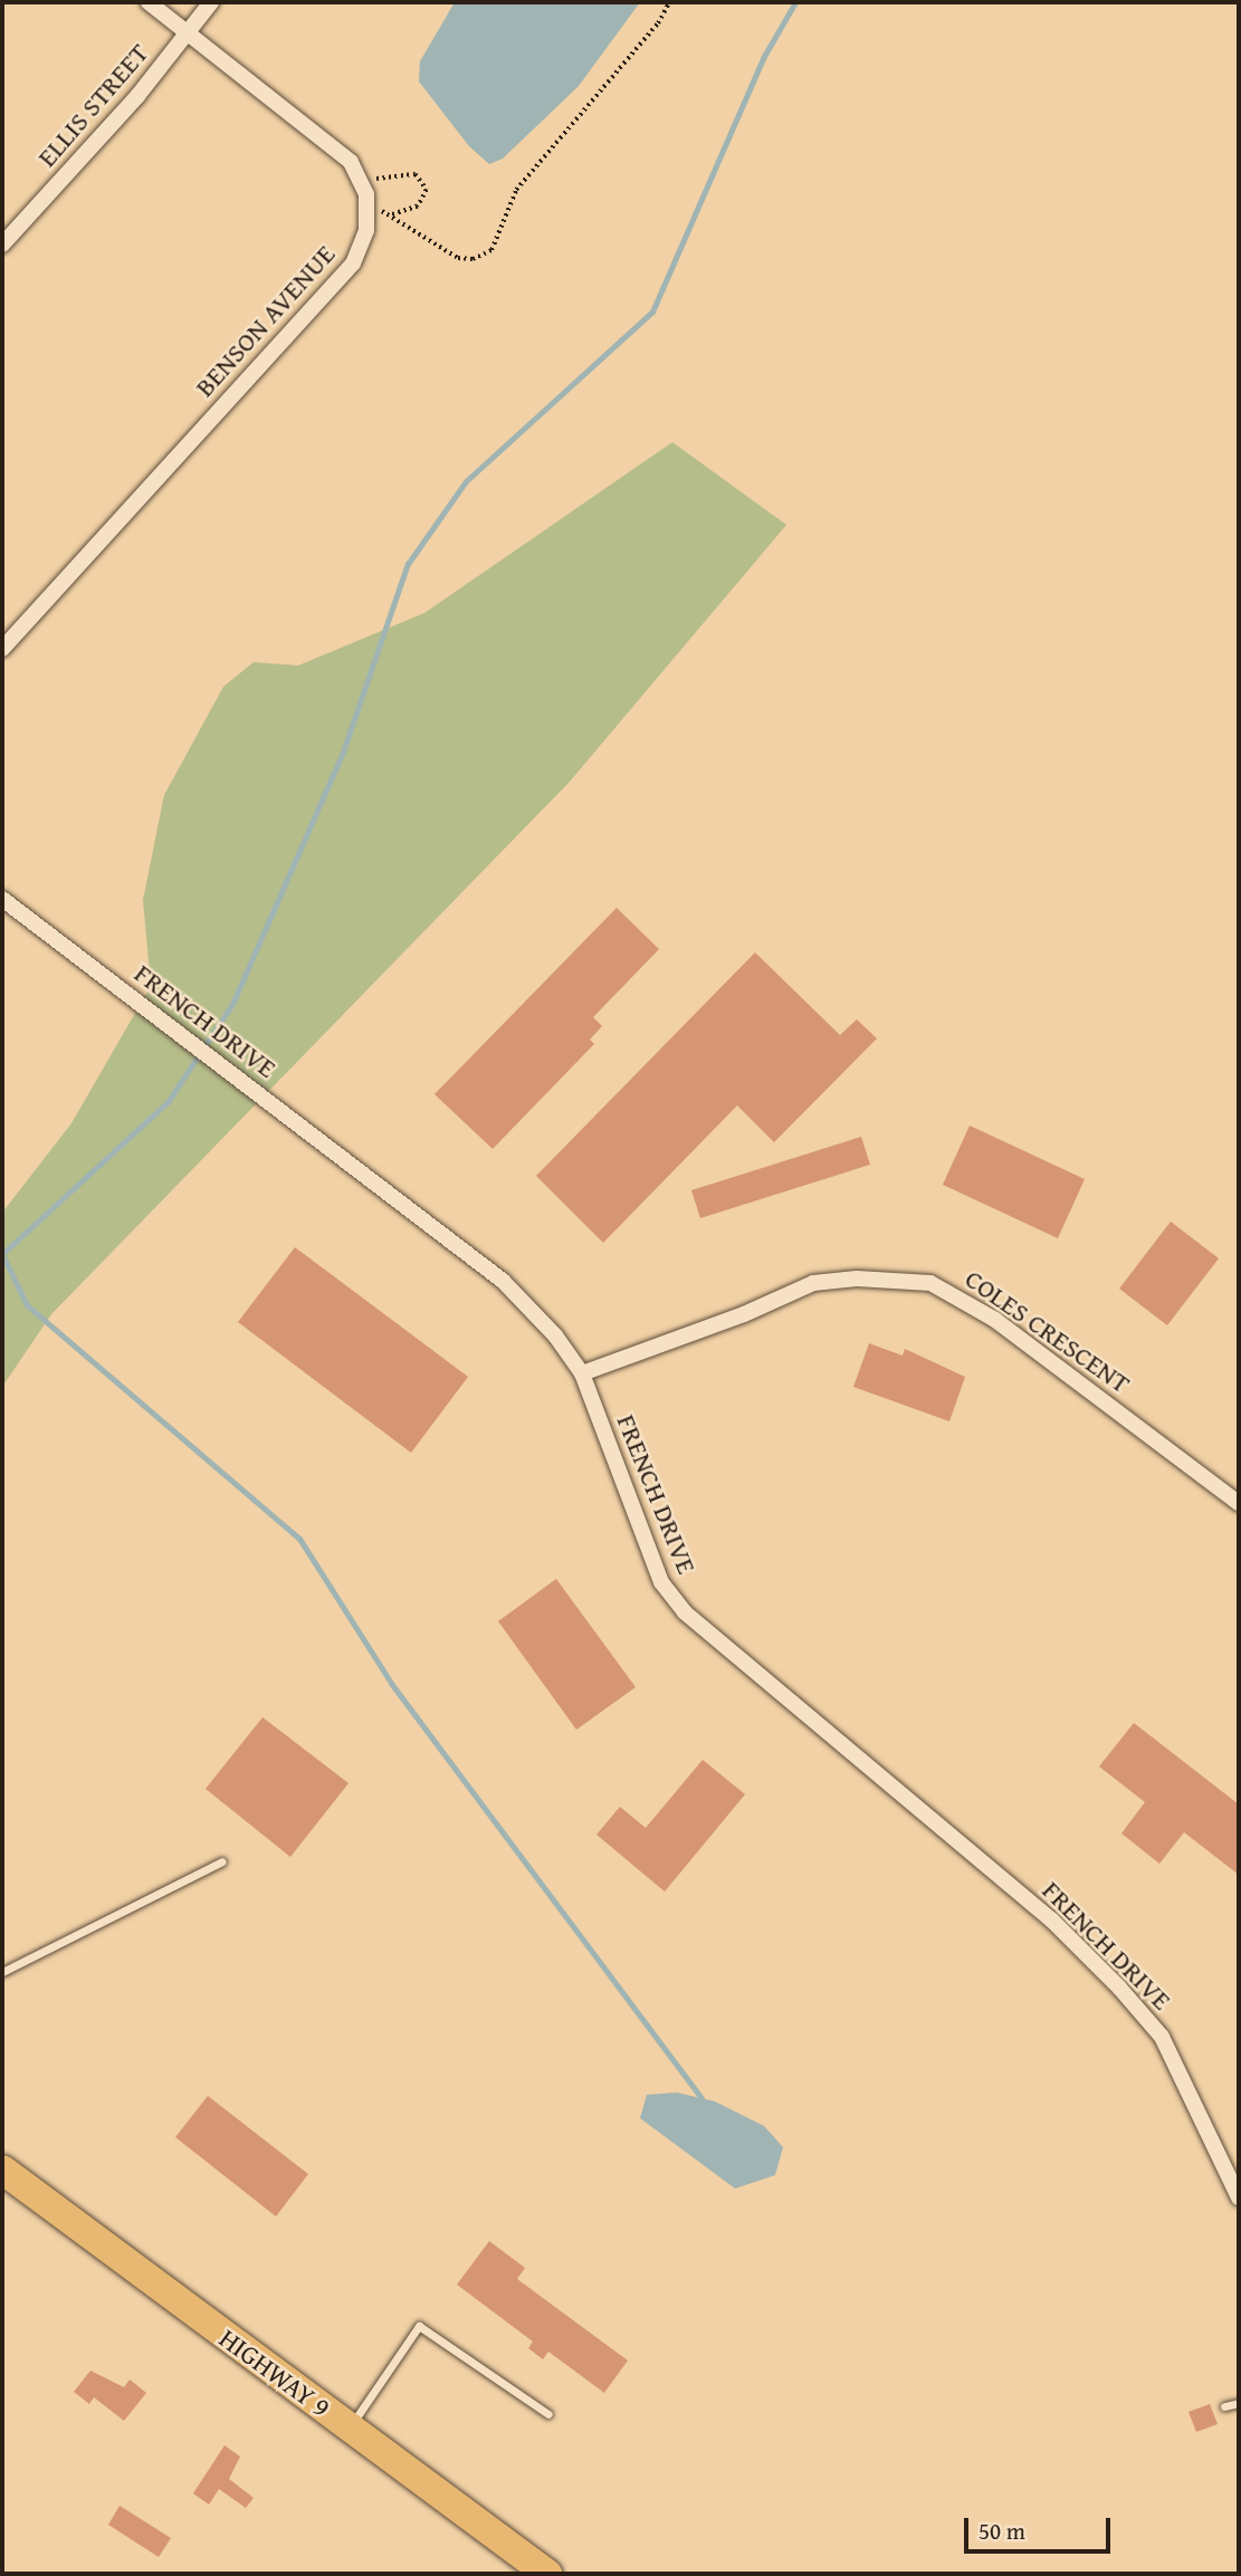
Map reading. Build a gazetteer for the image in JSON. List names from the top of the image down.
{
  "streets": {
    "highway": ["HIGHWAY 9"],
    "street": [
      "ELLIS STREET",
      "BENSON AVENUE",
      "FRENCH DRIVE",
      "COLES CRESCENT"
    ]
  },
  "crossings": [
    ["ELLIS STREET", "BENSON AVENUE"],
    ["FRENCH DRIVE", "COLES CRESCENT"]
  ],
  "scale_bar": "50 m"
}
